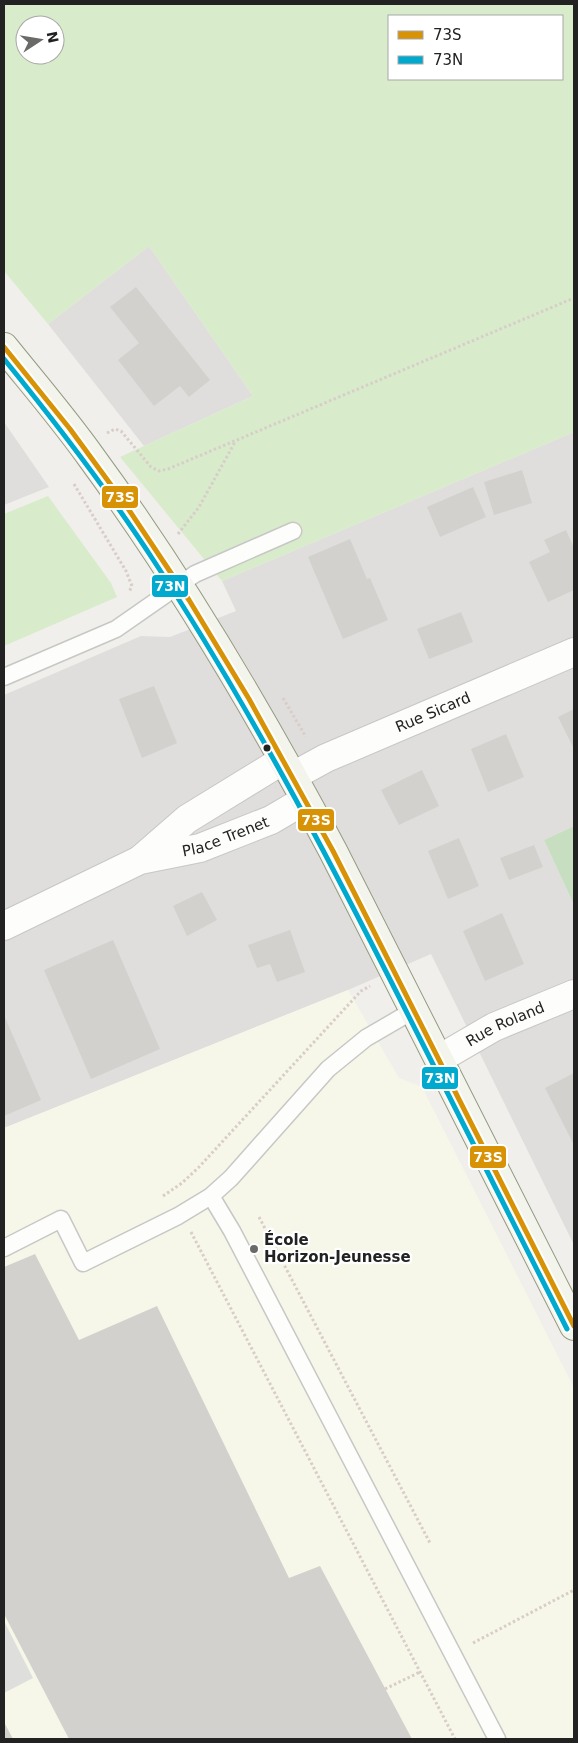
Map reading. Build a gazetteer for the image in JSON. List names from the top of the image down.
{
  "streets": {
    "street": ["Rue Sicard", "Place Trenet", "Rue Roland"]
  },
  "crossings": [
    ["Rue Sicard", "Place Trenet"]
  ],
  "places": ["École Horizon-Jeunesse"],
  "lines": ["transit line 73S", "transit line 73N"],
  "legend": ["73S", "73N"],
  "north": "right"
}
